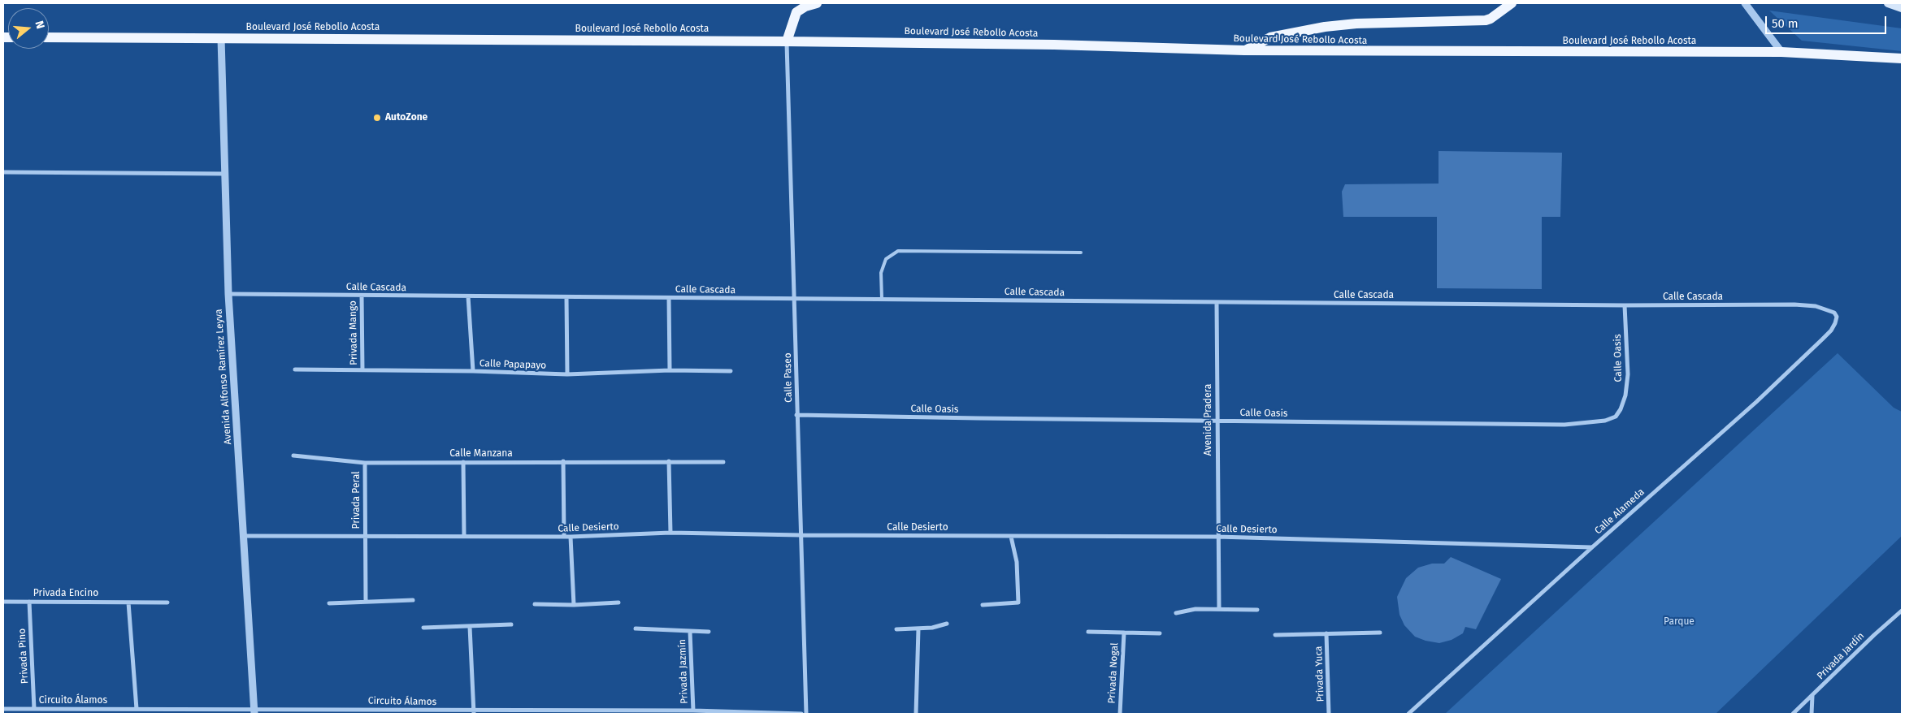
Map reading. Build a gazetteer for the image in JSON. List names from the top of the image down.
{
  "streets": {
    "main road": ["Boulevard José Rebollo Acosta"],
    "street": [
      "Calle Cascada",
      "Privada Mango",
      "Calle Oasis",
      "Calle Papapayo",
      "Avenida Alfonso Ramírez Leyva",
      "Calle Paseo",
      "Avenida Pradera",
      "Calle Manzana",
      "Privada Peral",
      "Calle Alameda",
      "Calle Desierto",
      "Privada Encino",
      "Privada Pino",
      "Privada Jardín",
      "Privada Jazmín",
      "Privada Nogal",
      "Privada Yuca",
      "Circuito Álamos"
    ]
  },
  "crossings": [
    ["Boulevard José Rebollo Acosta", "Avenida Alfonso Ramírez Leyva"],
    ["Boulevard José Rebollo Acosta", "Calle Paseo"],
    ["Calle Cascada", "Privada Mango"],
    ["Calle Cascada", "Calle Oasis"],
    ["Calle Cascada", "Avenida Alfonso Ramírez Leyva"],
    ["Calle Cascada", "Calle Paseo"],
    ["Calle Cascada", "Avenida Pradera"],
    ["Calle Cascada", "Calle Alameda"],
    ["Privada Mango", "Calle Papapayo"],
    ["Calle Oasis", "Calle Paseo"],
    ["Calle Oasis", "Avenida Pradera"],
    ["Avenida Alfonso Ramírez Leyva", "Calle Desierto"],
    ["Avenida Alfonso Ramírez Leyva", "Circuito Álamos"],
    ["Calle Paseo", "Calle Desierto"],
    ["Avenida Pradera", "Calle Desierto"],
    ["Calle Manzana", "Privada Peral"],
    ["Privada Peral", "Calle Desierto"],
    ["Calle Alameda", "Calle Desierto"],
    ["Privada Encino", "Privada Pino"],
    ["Privada Pino", "Circuito Álamos"],
    ["Privada Jazmín", "Circuito Álamos"]
  ],
  "parks": ["Parque"],
  "places": ["AutoZone"],
  "scale_bar": "50 m",
  "north": "right"
}
